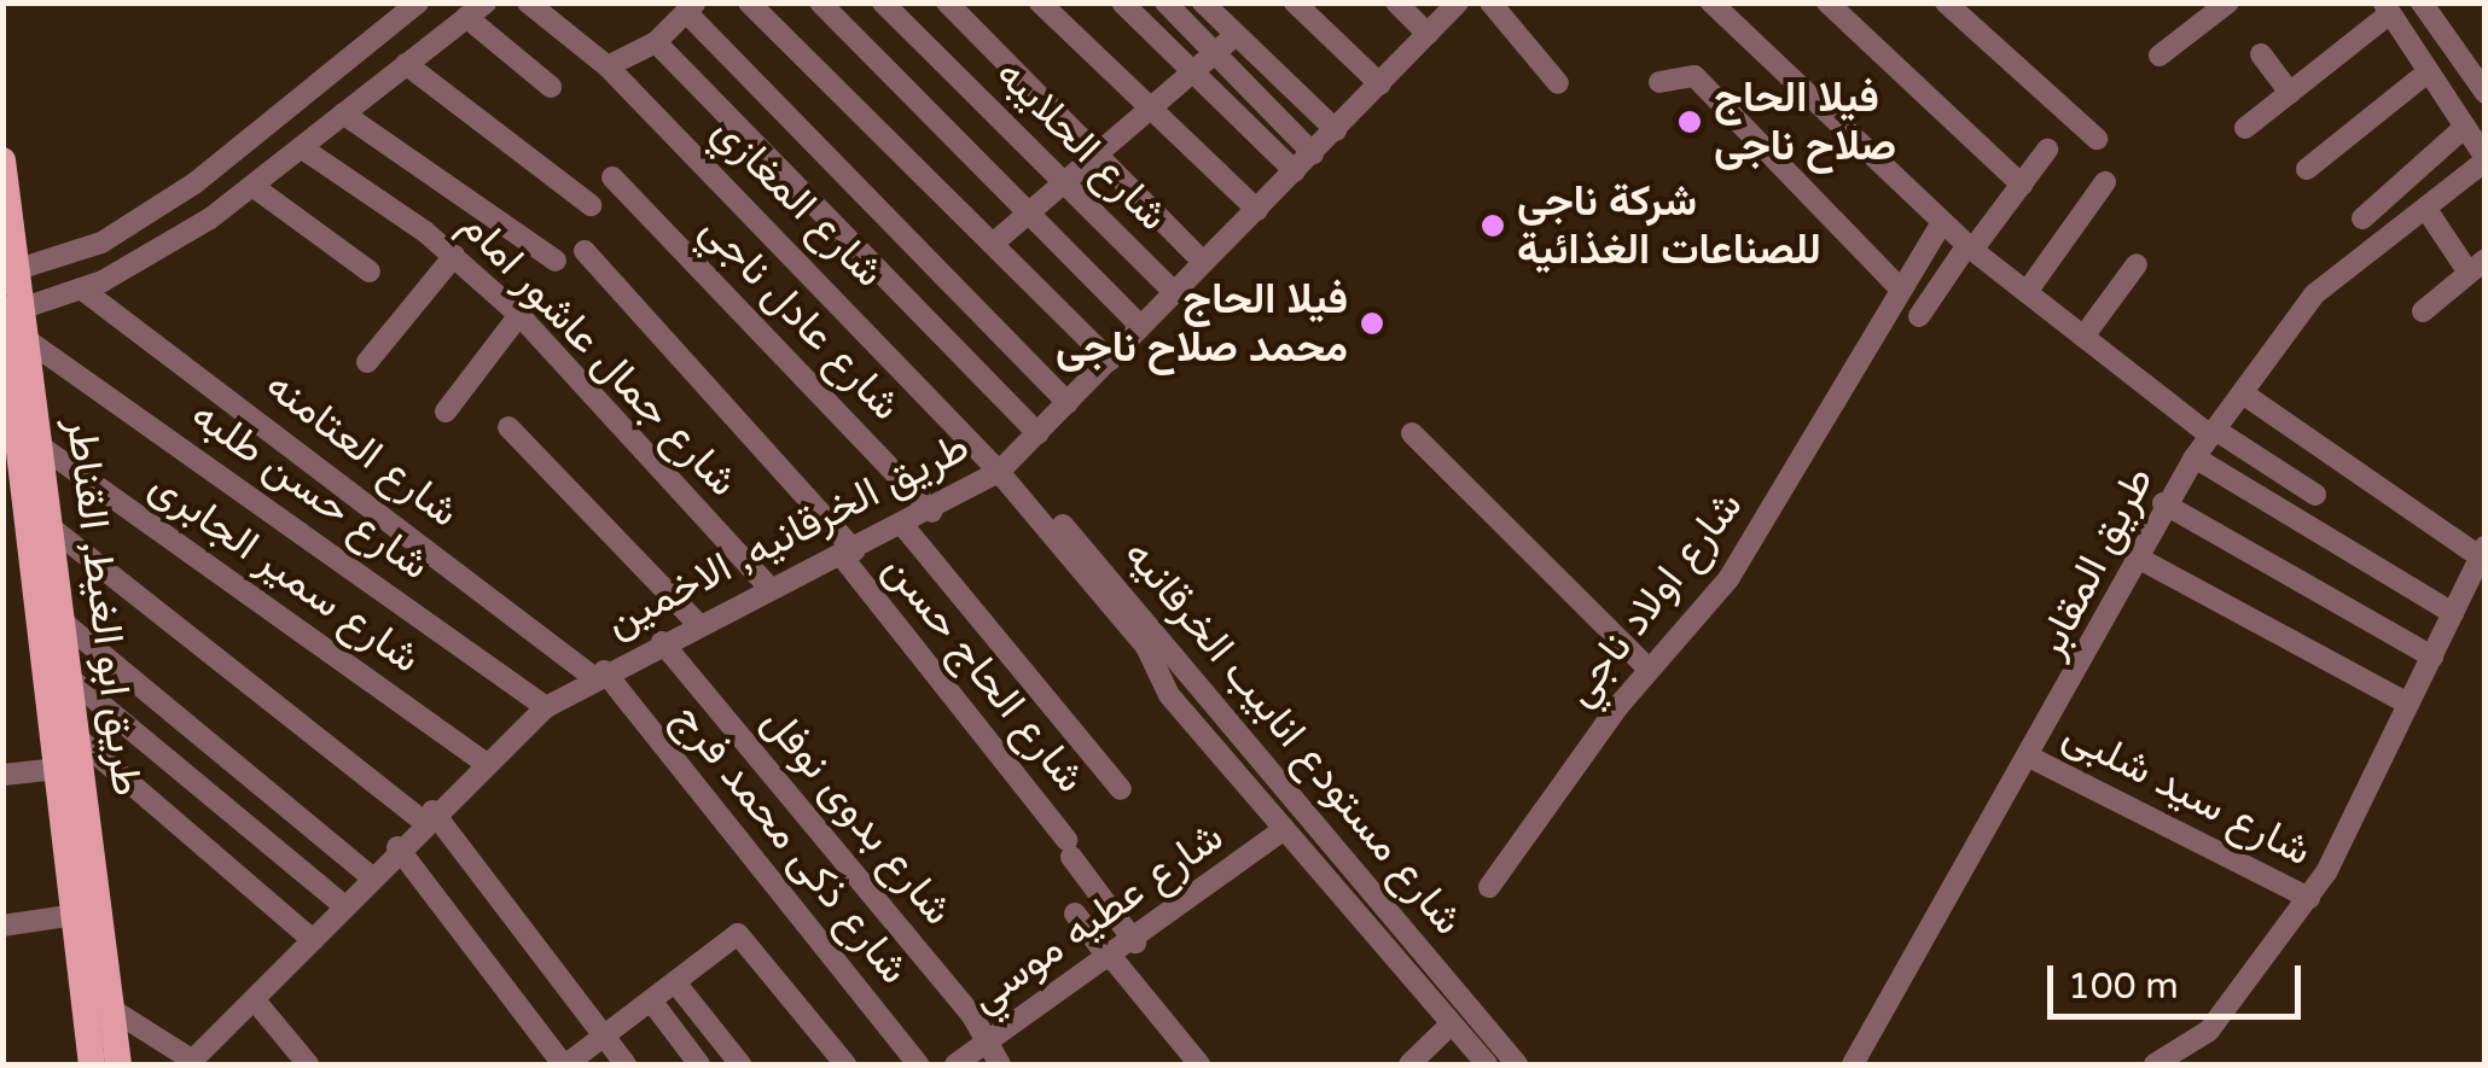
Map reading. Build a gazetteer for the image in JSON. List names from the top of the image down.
{
  "streets": {
    "main road": ["طريق ابو الغيط, القناطر"],
    "street": [
      "شارع الحلايبه",
      "شارع المغازي",
      "شارع عادل ناجي",
      "شارع جمال عاشور امام",
      "شارع العتامنه",
      "شارع حسن طلبه",
      "طريق الخرقانيه, الاخمين",
      "طريق المقابر",
      "شارع سمير الجابرى",
      "شارع اولاد ناجي",
      "شارع الحاج حسن",
      "شارع مستودع انابيب الخرقانيه",
      "شارع سيد شلبى",
      "شارع بدوى نوفل",
      "شارع ذكى محمد فرج",
      "شارع عطيه موسي"
    ]
  },
  "crossings": [
    ["شارع الحلايبه", "طريق الخرقانيه, الاخمين"],
    ["شارع المغازي", "طريق الخرقانيه, الاخمين"],
    ["شارع المغازي", "شارع مستودع انابيب الخرقانيه"],
    ["شارع عادل ناجي", "طريق الخرقانيه, الاخمين"],
    ["شارع جمال عاشور امام", "طريق الخرقانيه, الاخمين"],
    ["شارع العتامنه", "طريق الخرقانيه, الاخمين"],
    ["شارع العتامنه", "شارع ذكى محمد فرج"],
    ["شارع حسن طلبه", "طريق الخرقانيه, الاخمين"],
    ["شارع حسن طلبه", "طريق ابو الغيط, القناطر"],
    ["طريق الخرقانيه, الاخمين", "شارع سمير الجابرى"],
    ["طريق الخرقانيه, الاخمين", "شارع الحاج حسن"],
    ["طريق الخرقانيه, الاخمين", "شارع مستودع انابيب الخرقانيه"],
    ["طريق الخرقانيه, الاخمين", "شارع بدوى نوفل"],
    ["طريق الخرقانيه, الاخمين", "شارع ذكى محمد فرج"],
    ["طريق المقابر", "شارع سيد شلبى"],
    ["شارع سمير الجابرى", "طريق ابو الغيط, القناطر"],
    ["شارع الحاج حسن", "شارع عطيه موسي"],
    ["شارع مستودع انابيب الخرقانيه", "شارع عطيه موسي"],
    ["شارع بدوى نوفل", "شارع عطيه موسي"]
  ],
  "places": ["فيلا الحاج صلاح ناجى", "شركة ناجى للصناعات الغذائية", "فيلا الحاج محمد صلاح ناجى"],
  "scale_bar": "100 m"
}
